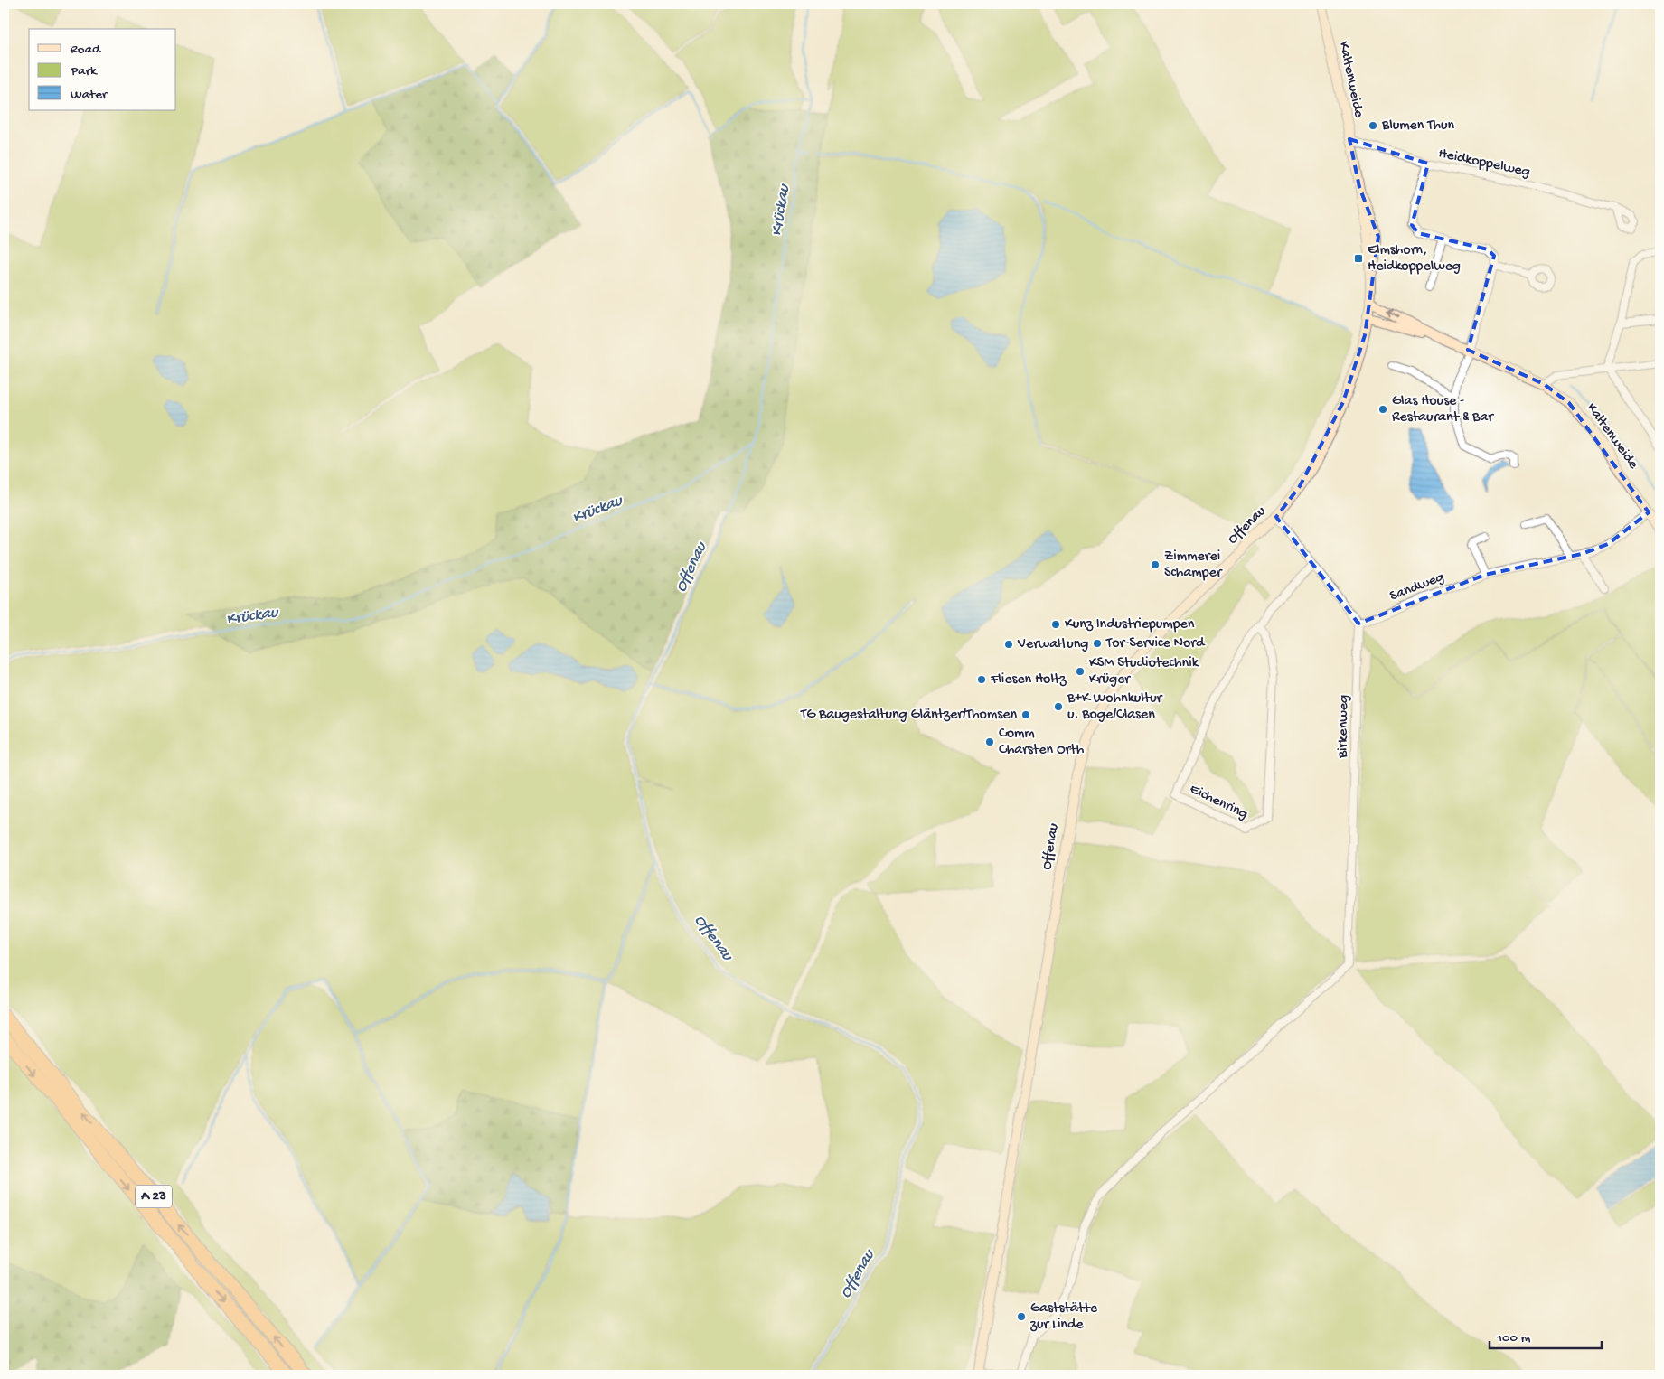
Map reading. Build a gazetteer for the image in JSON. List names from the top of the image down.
{
  "streets": {
    "highway": ["A 23"],
    "main road": ["Kaltenweide", "Offenau"],
    "street": [
      "Heidkoppelweg",
      "Sandweg",
      "Birkenweg",
      "Eichenring"
    ]
  },
  "crossings": [
    ["Kaltenweide", "Heidkoppelweg"],
    ["Kaltenweide", "Offenau"],
    ["Kaltenweide", "Sandweg"],
    ["Offenau", "Birkenweg"],
    ["Sandweg", "Birkenweg"]
  ],
  "water": ["Krückau", "Offenau"],
  "places": {
    "other": [
      "Blumen Thun",
      "Glas House - Restaurant & Bar",
      "Zimmerei Schamper",
      "Kunz Industriepumpen",
      "Tor-Service Nord",
      "Verwaltung",
      "KSM Studiotechnik Krüger",
      "Fliesen Holtz",
      "B+K Wohnkultur u. Boge/Clasen",
      "TG Baugestaltung Gläntzer/Thomsen",
      "Comm Charsten Orth",
      "Gaststätte zur Linde"
    ],
    "transit": ["Elmshorn, Heidkoppelweg"]
  },
  "legend": ["Road", "Park", "Water"],
  "scale_bar": "100 m"
}
